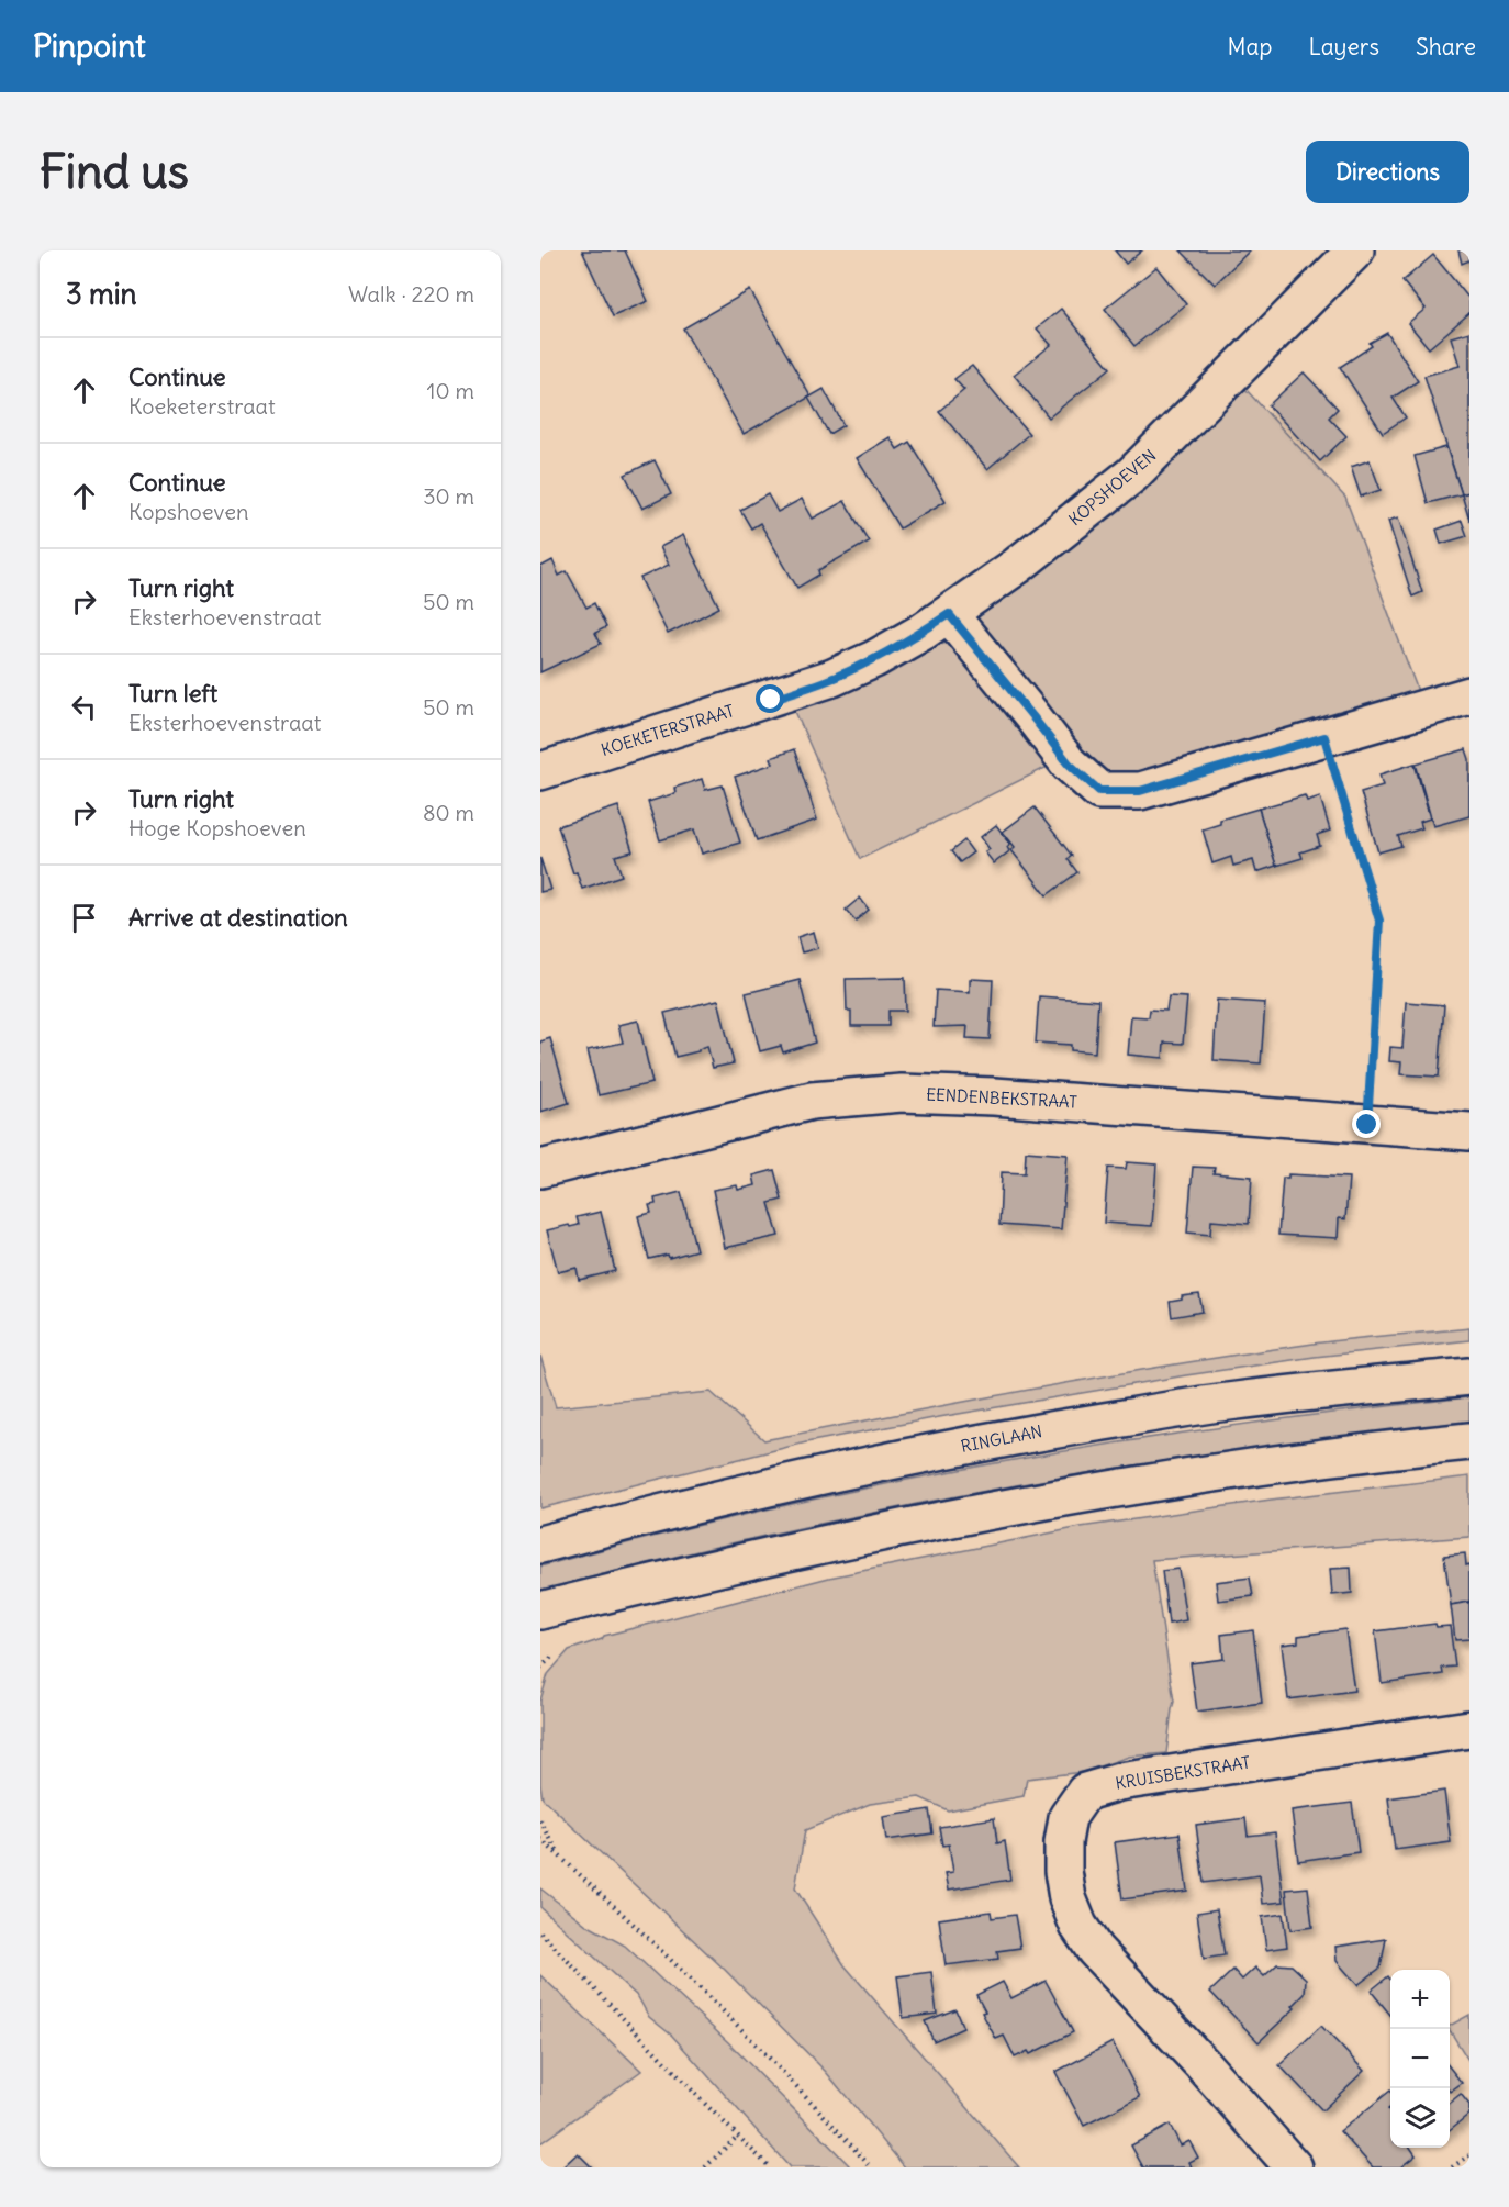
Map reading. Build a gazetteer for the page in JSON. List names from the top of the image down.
{
  "streets": {
    "main road": [
      "KOPSHOEVEN",
      "KOEKETERSTRAAT",
      "EENDENBEKSTRAAT",
      "RINGLAAN",
      "KRUISBEKSTRAAT"
    ]
  },
  "crossings": [
    ["KOPSHOEVEN", "KOEKETERSTRAAT"]
  ],
  "page": {
    "header": "Pinpoint",
    "nav": ["Map", "Layers", "Share"],
    "buttons": "Directions",
    "title": "Find us",
    "heading": ["3 min", "Walk · 220 m"],
    "list": [
      ["Continue", "Koeketerstraat", "10 m"],
      ["Continue", "Kopshoeven", "30 m"],
      ["Turn right", "Eksterhoevenstraat", "50 m"],
      ["Turn left", "Eksterhoevenstraat", "50 m"],
      ["Turn right", "Hoge Kopshoeven", "80 m"],
      "Arrive at destination"
    ],
    "map_buttons": ["+", "−"]
  }
}
